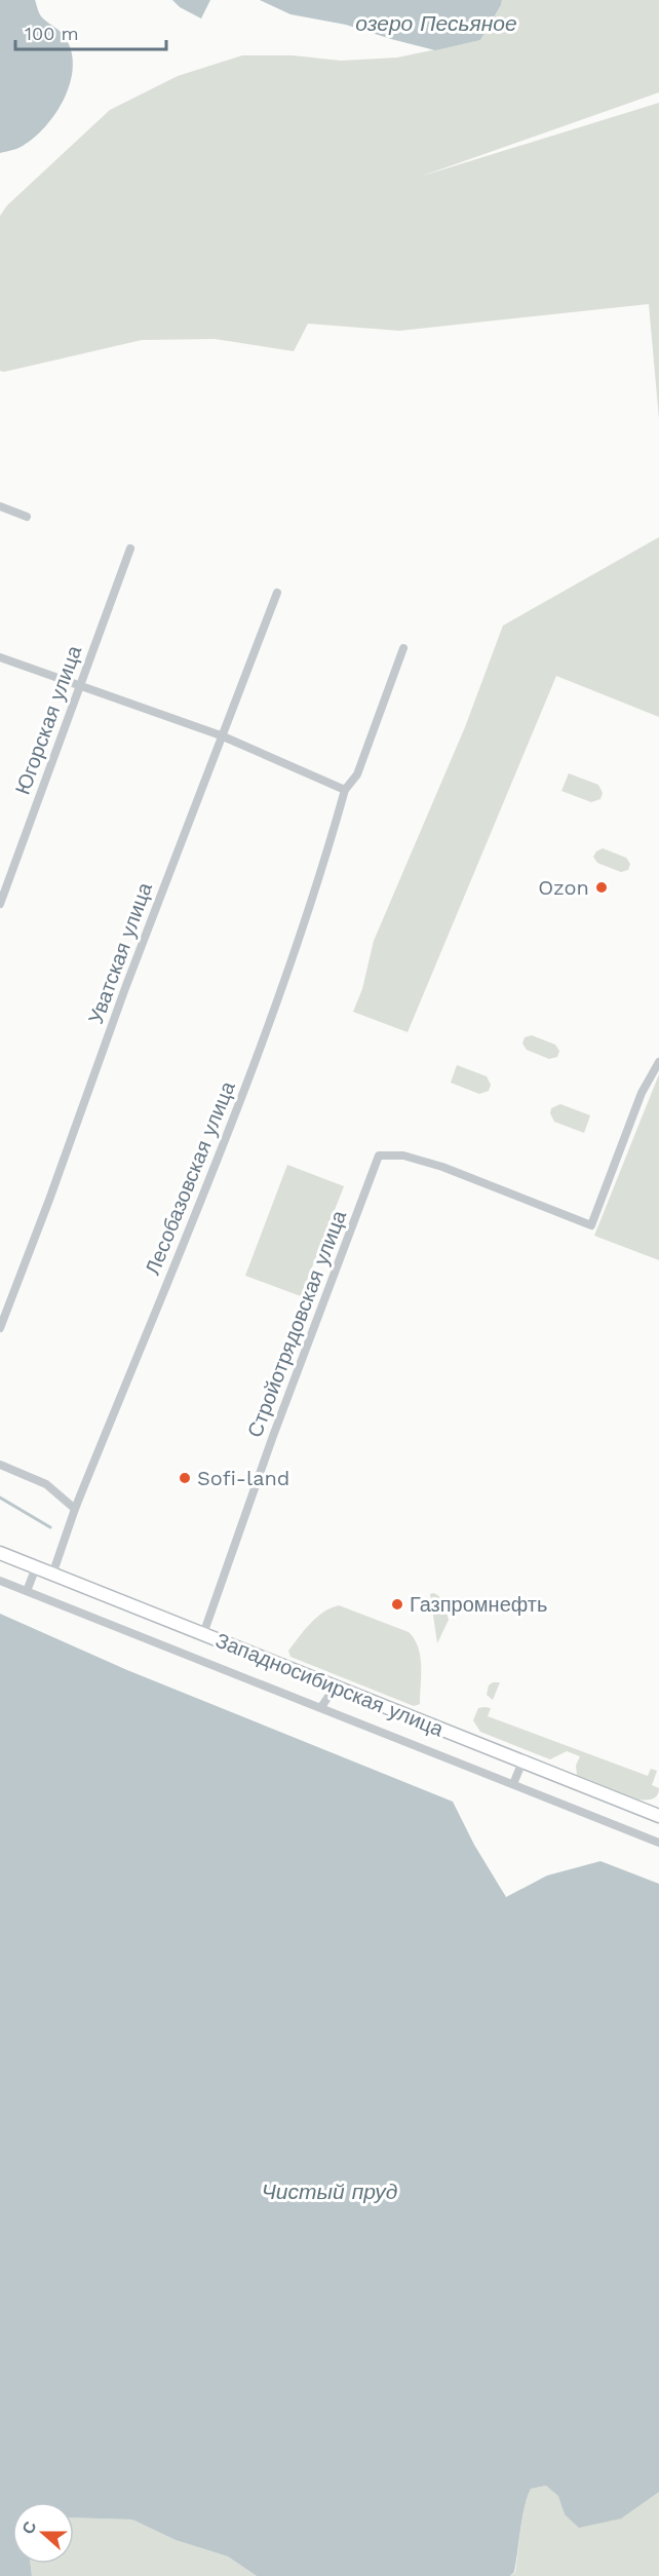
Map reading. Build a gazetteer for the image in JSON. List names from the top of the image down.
{
  "streets": {
    "main road": ["Западносибирская улица"],
    "street": [
      "Югорская улица",
      "Уватская улица",
      "Лесобазовская улица",
      "Стройотрядовская улица"
    ]
  },
  "crossings": [
    ["Лесобазовская улица", "Западносибирская улица"],
    ["Стройотрядовская улица", "Западносибирская улица"]
  ],
  "water": ["озеро Песьяное", "Чистый пруд"],
  "places": ["Ozon", "Sofi-land", "Газпромнефть"],
  "scale_bar": "100 m",
  "north": "left"
}
